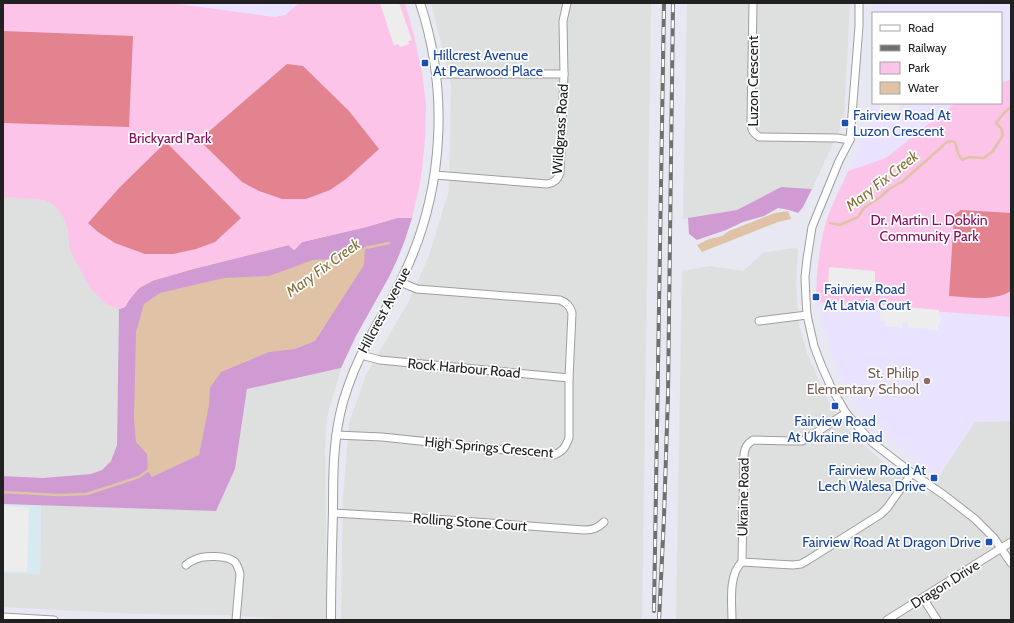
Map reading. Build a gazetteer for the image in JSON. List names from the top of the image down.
{
  "streets": {
    "street": [
      "Luzon Crescent",
      "Wildgrass Road",
      "Hillcrest Avenue",
      "Rock Harbour Road",
      "High Springs Crescent",
      "Ukraine Road",
      "Rolling Stone Court",
      "Dragon Drive"
    ]
  },
  "crossings": [
    ["Wildgrass Road", "Hillcrest Avenue"],
    ["Hillcrest Avenue", "Rock Harbour Road"],
    ["Hillcrest Avenue", "High Springs Crescent"],
    ["Hillcrest Avenue", "Rolling Stone Court"],
    ["Rock Harbour Road", "High Springs Crescent"]
  ],
  "water": ["Mary Fix Creek"],
  "parks": ["Brickyard Park", "Dr. Martin L. Dobkin Community Park"],
  "places": {
    "transit": [
      "Hillcrest Avenue At Pearwood Place",
      "Fairview Road At Luzon Crescent",
      "Fairview Road At Latvia Court",
      "Fairview Road At Ukraine Road",
      "Fairview Road At Lech Walesa Drive",
      "Fairview Road At Dragon Drive"
    ],
    "other": ["St. Philip Elementary School"]
  },
  "legend": [
    "Road",
    "Railway",
    "Park",
    "Water"
  ]
}
